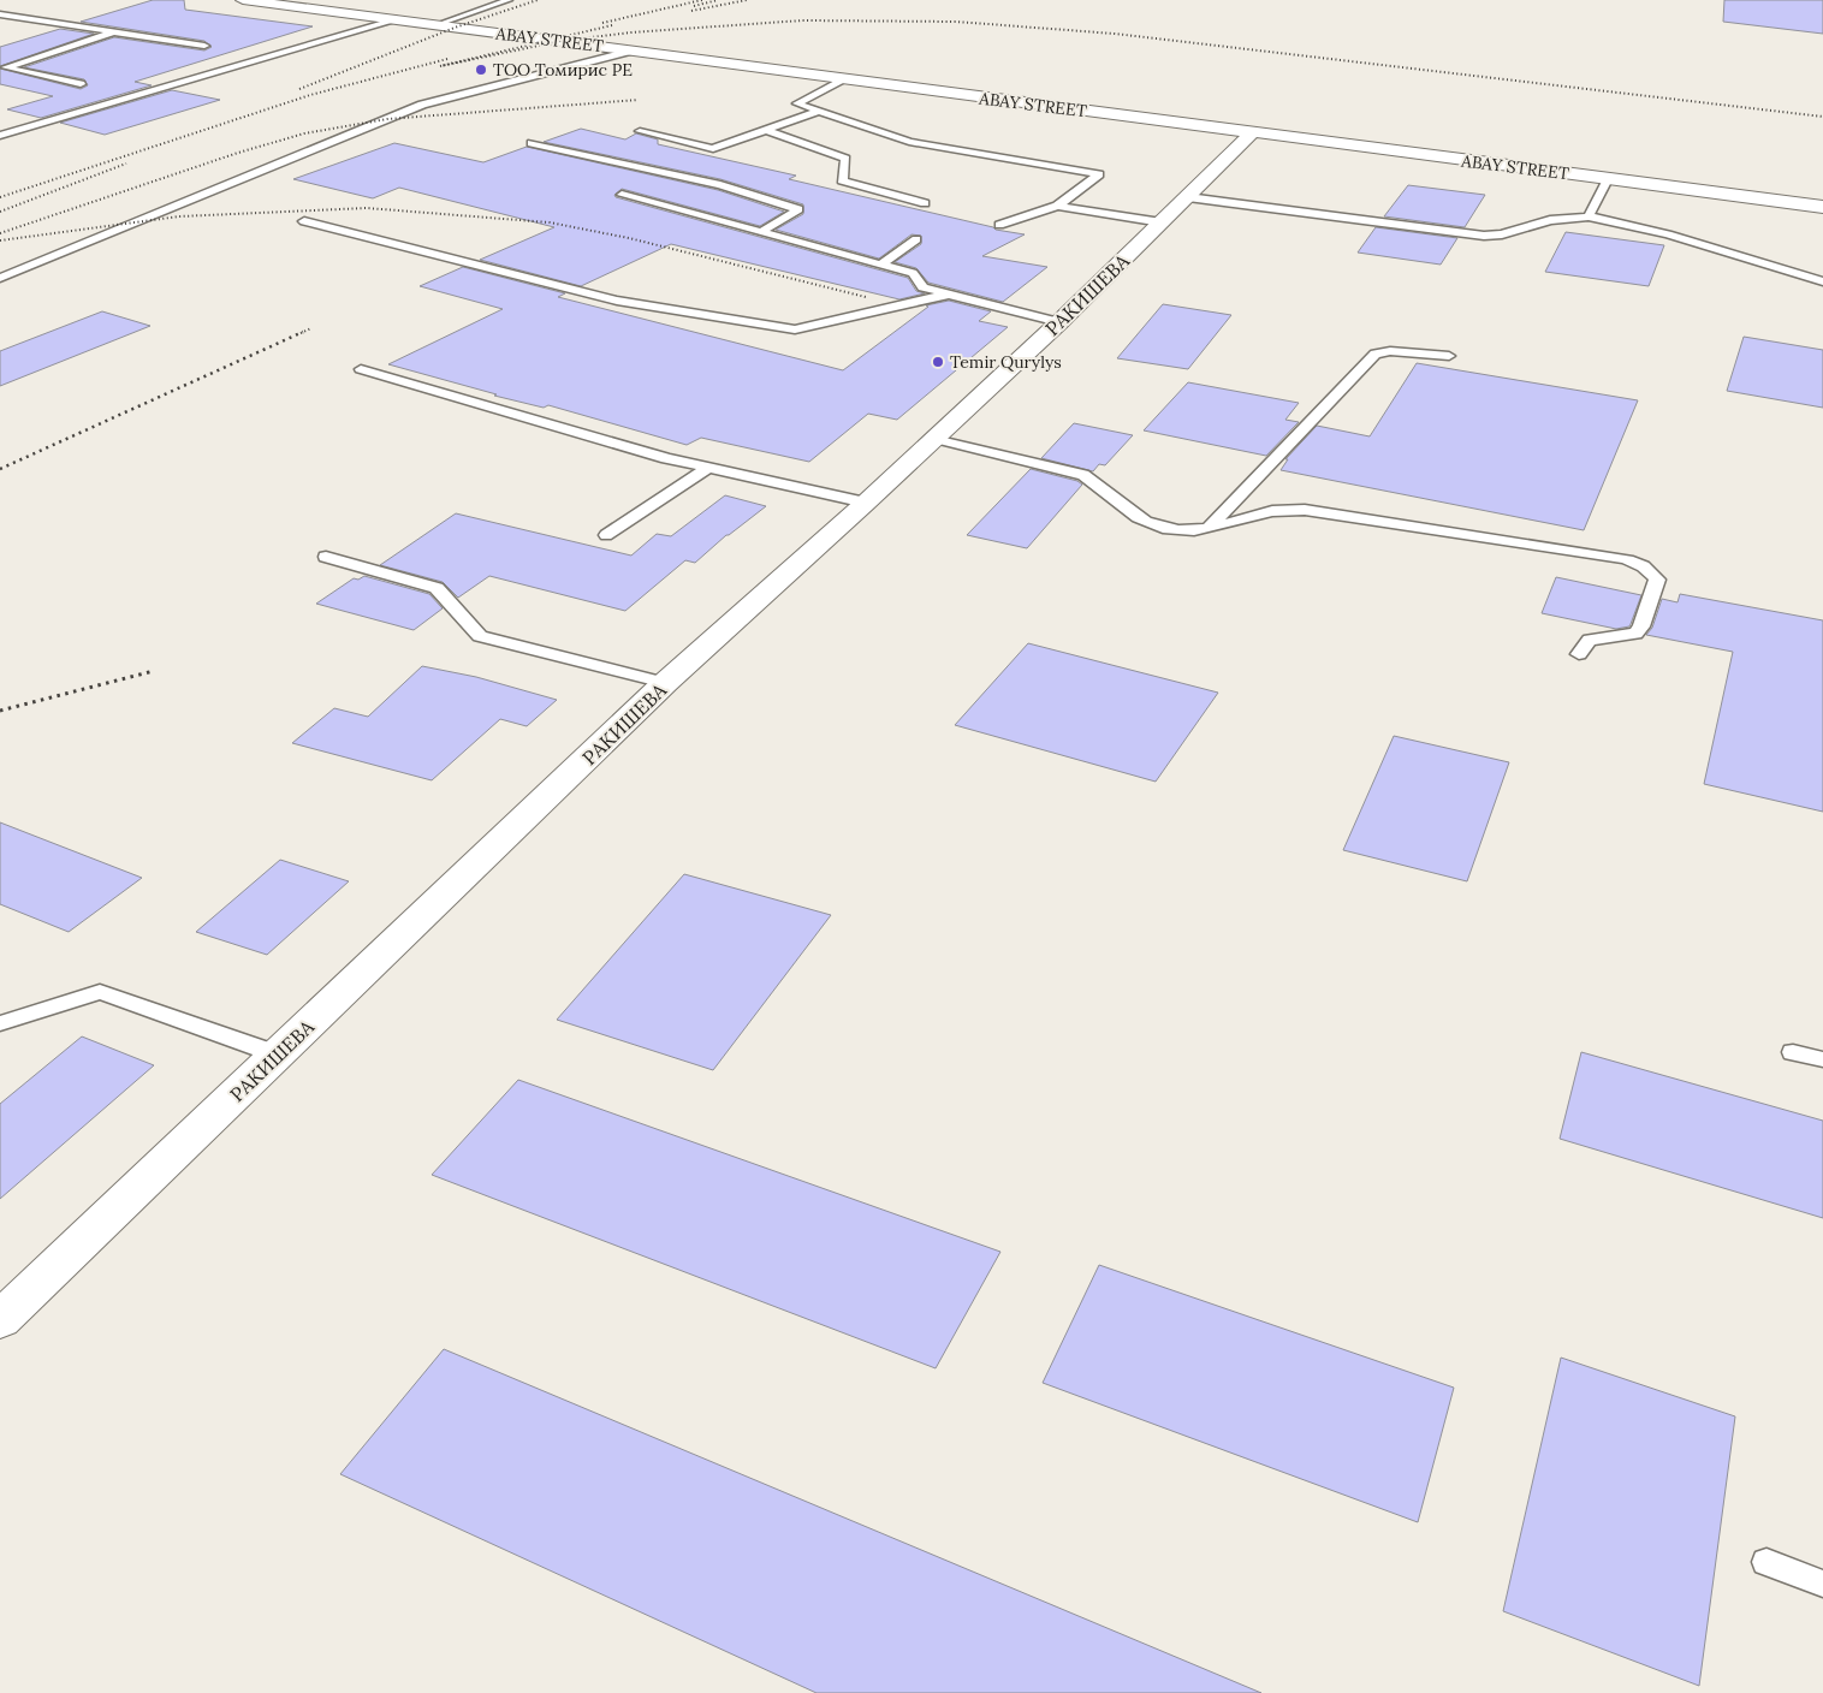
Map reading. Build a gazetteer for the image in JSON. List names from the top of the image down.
{
  "streets": {
    "street": ["ABAY STREET", "РАКИШЕВА"]
  },
  "crossings": [
    ["ABAY STREET", "РАКИШЕВА"]
  ],
  "places": ["ТОО Томирис РЕ", "Temir Qurylys"]
}
